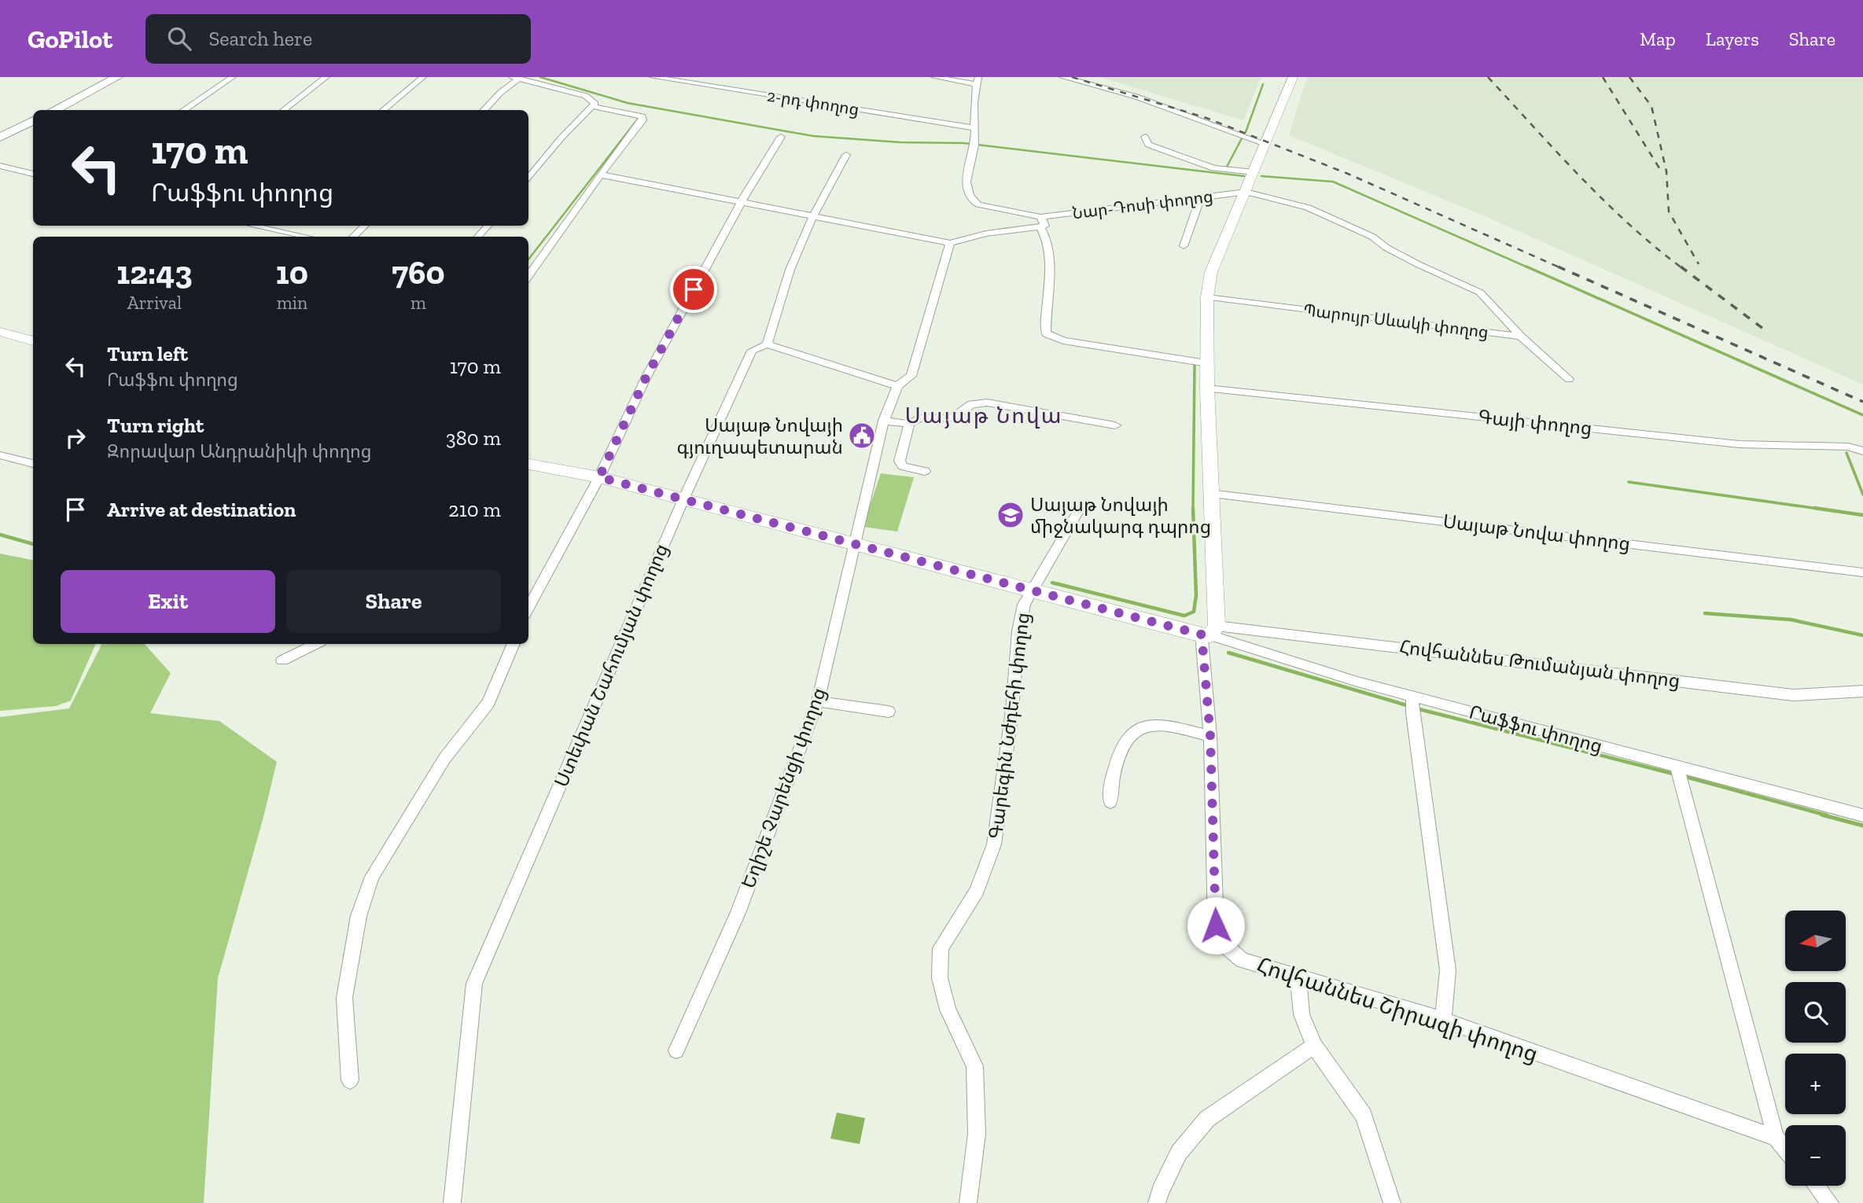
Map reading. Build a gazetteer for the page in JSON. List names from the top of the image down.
{
  "streets": {
    "main road": ["Րաֆֆու փողոց"],
    "street": [
      "2-րդ փողոց",
      "Նար-Դոսի փողոց",
      "Պարույր Սևակի փողոց",
      "Գայի փողոց",
      "Սայաթ Նովա փողոց",
      "Հովհաննես Թումանյան փողոց",
      "Ստեփան Շահումյան փողոց",
      "Գարեգին Նժդեհի փողոց",
      "Եղիշե Չարենցի փողոց",
      "Հովհաննես Շիրազի փողոց"
    ]
  },
  "crossings": [
    ["Հովհաննես Թումանյան փողոց", "Րաֆֆու փողոց"],
    ["Հովհաննես Թումանյան փողոց", "Հովհաննես Շիրազի փողոց"],
    ["Ստեփան Շահումյան փողոց", "Րաֆֆու փողոց"],
    ["Գարեգին Նժդեհի փողոց", "Րաֆֆու փողոց"],
    ["Րաֆֆու փողոց", "Եղիշե Չարենցի փողոց"],
    ["Րաֆֆու փողոց", "Հովհաննես Շիրազի փողոց"]
  ],
  "districts": ["Սայաթ Նովա"],
  "places": {
    "public building": ["Սայաթ Նովայի գյուղապետարան"],
    "school or university": ["Սայաթ Նովայի միջնակարգ դպրոց"]
  },
  "north": "left",
  "page": {
    "header": "GoPilot",
    "search": "Search here",
    "nav": ["Map", "Layers", "Share"],
    "turn": ["170 m", "Րաֆֆու փողոց"],
    "eta": [
      "12:43",
      "Arrival",
      "10",
      "min",
      "760",
      "m"
    ],
    "list": [
      {
        "name": "Turn left",
        "note": "Րաֆֆու փողոց",
        "value": "170 m"
      },
      {
        "name": "Turn right",
        "note": "Զորավար Անդրանիկի փողոց",
        "value": "380 m"
      },
      {
        "name": "Arrive at destination",
        "value": "210 m"
      }
    ],
    "buttons": ["Exit", "Share"],
    "map_buttons": ["+", "−"]
  }
}
